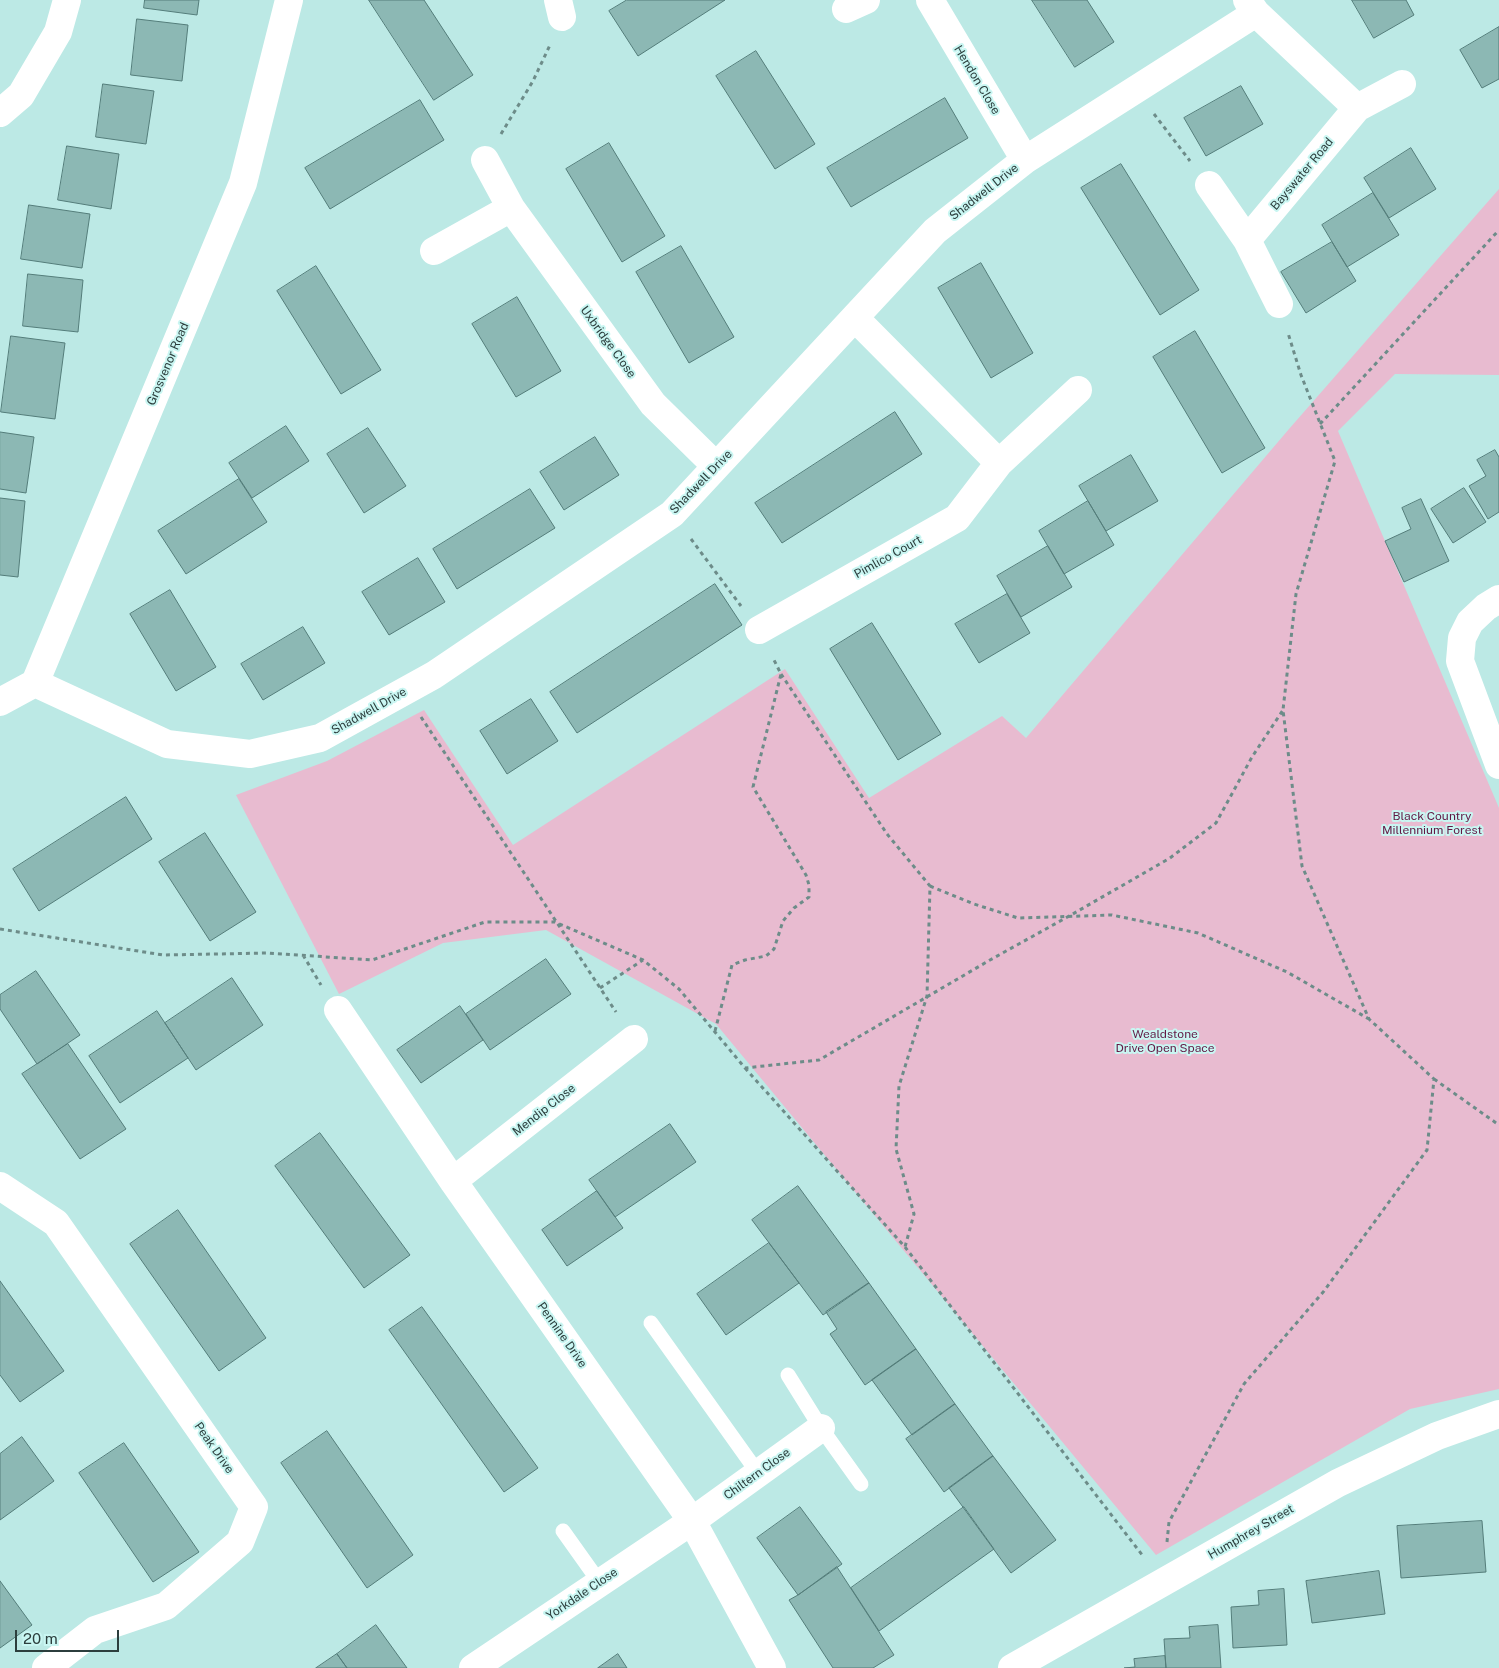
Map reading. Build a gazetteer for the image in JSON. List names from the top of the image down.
{
  "streets": {
    "street": [
      "Hendon Close",
      "Bayswater Road",
      "Shadwell Drive",
      "Uxbridge Close",
      "Grosvenor Road",
      "Pimlico Court",
      "Mendip Close",
      "Pennine Drive",
      "Peak Drive",
      "Chiltern Close",
      "Humphrey Street",
      "Yorkdale Close"
    ]
  },
  "crossings": [
    ["Hendon Close", "Shadwell Drive"],
    ["Shadwell Drive", "Uxbridge Close"],
    ["Shadwell Drive", "Grosvenor Road"],
    ["Mendip Close", "Pennine Drive"],
    ["Pennine Drive", "Chiltern Close"],
    ["Pennine Drive", "Yorkdale Close"],
    ["Chiltern Close", "Yorkdale Close"]
  ],
  "parks": ["Black Country Millennium Forest", "Wealdstone Drive Open Space"],
  "scale_bar": "20 m"
}
